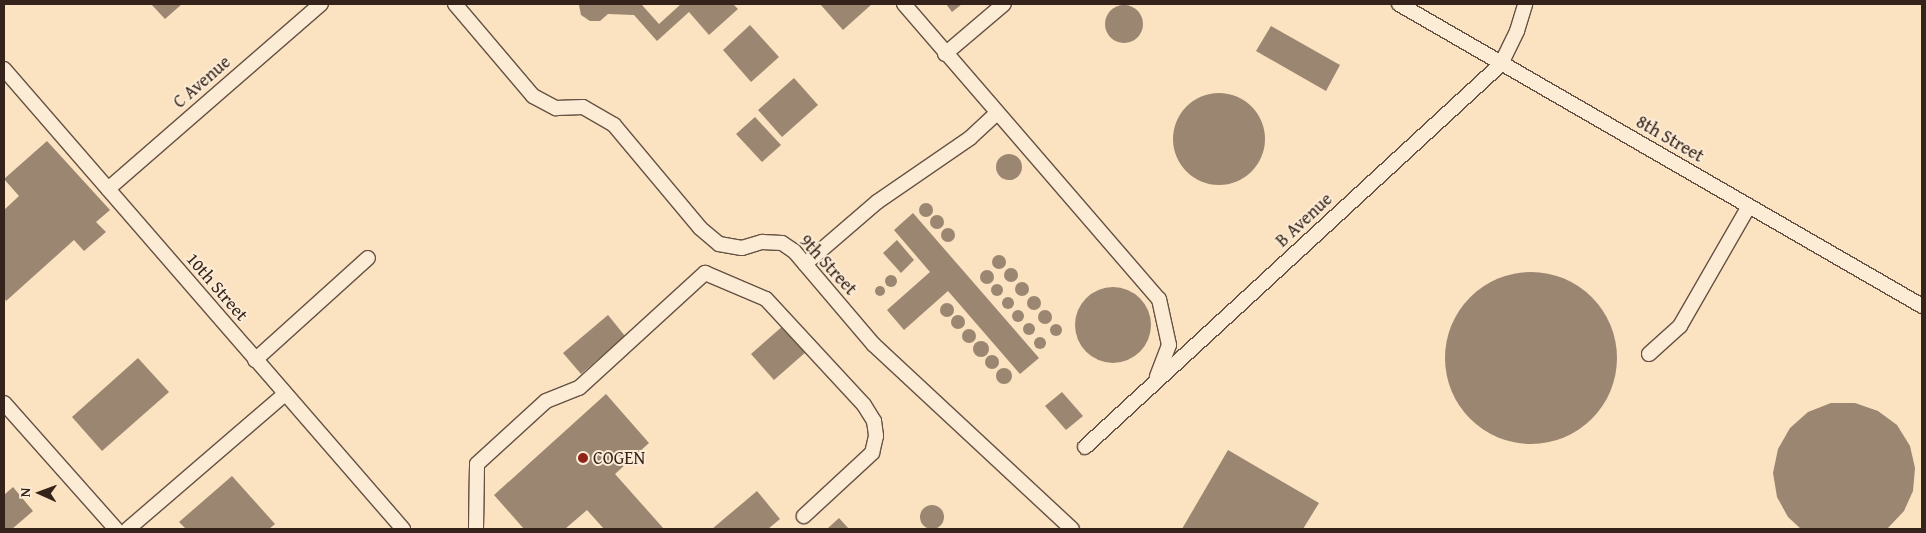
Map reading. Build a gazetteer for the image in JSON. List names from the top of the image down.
{
  "streets": {
    "lane": [
      "C Avenue",
      "8th Street",
      "B Avenue",
      "9th Street",
      "10th Street"
    ]
  },
  "crossings": [
    ["C Avenue", "10th Street"],
    ["8th Street", "B Avenue"]
  ],
  "places": ["COGEN"],
  "north": "left"
}
